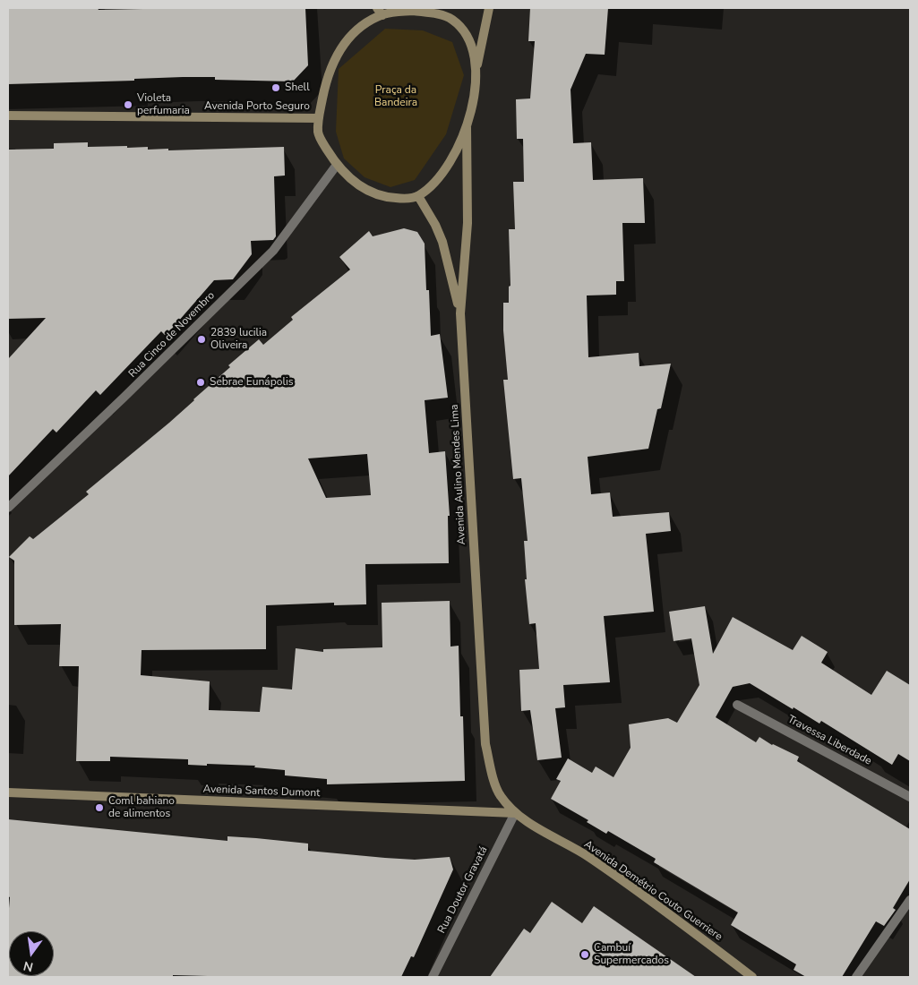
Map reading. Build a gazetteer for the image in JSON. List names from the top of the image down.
{
  "streets": {
    "main road": [
      "Avenida Porto Seguro",
      "Avenida Aulino Mendes Lima",
      "Avenida Santos Dumont",
      "Avenida Demétrio Couto Guerriere"
    ],
    "street": ["Rua Cinco de Novembro", "Travessa Liberdade", "Rua Doutor Gravatá"]
  },
  "crossings": [
    ["Avenida Aulino Mendes Lima", "Avenida Santos Dumont"],
    ["Avenida Aulino Mendes Lima", "Rua Doutor Gravatá"],
    ["Avenida Aulino Mendes Lima", "Avenida Demétrio Couto Guerriere"],
    ["Avenida Santos Dumont", "Rua Doutor Gravatá"],
    ["Avenida Santos Dumont", "Avenida Demétrio Couto Guerriere"],
    ["Rua Doutor Gravatá", "Avenida Demétrio Couto Guerriere"]
  ],
  "parks": ["Praça da Bandeira"],
  "places": [
    "Shell",
    "Violeta perfumaria",
    "2839 lucilia Oliveira",
    "Sebrae Eunápolis",
    "Coml bahiano de alimentos",
    "Cambuí Supermercados"
  ],
  "north": "bottom"
}
